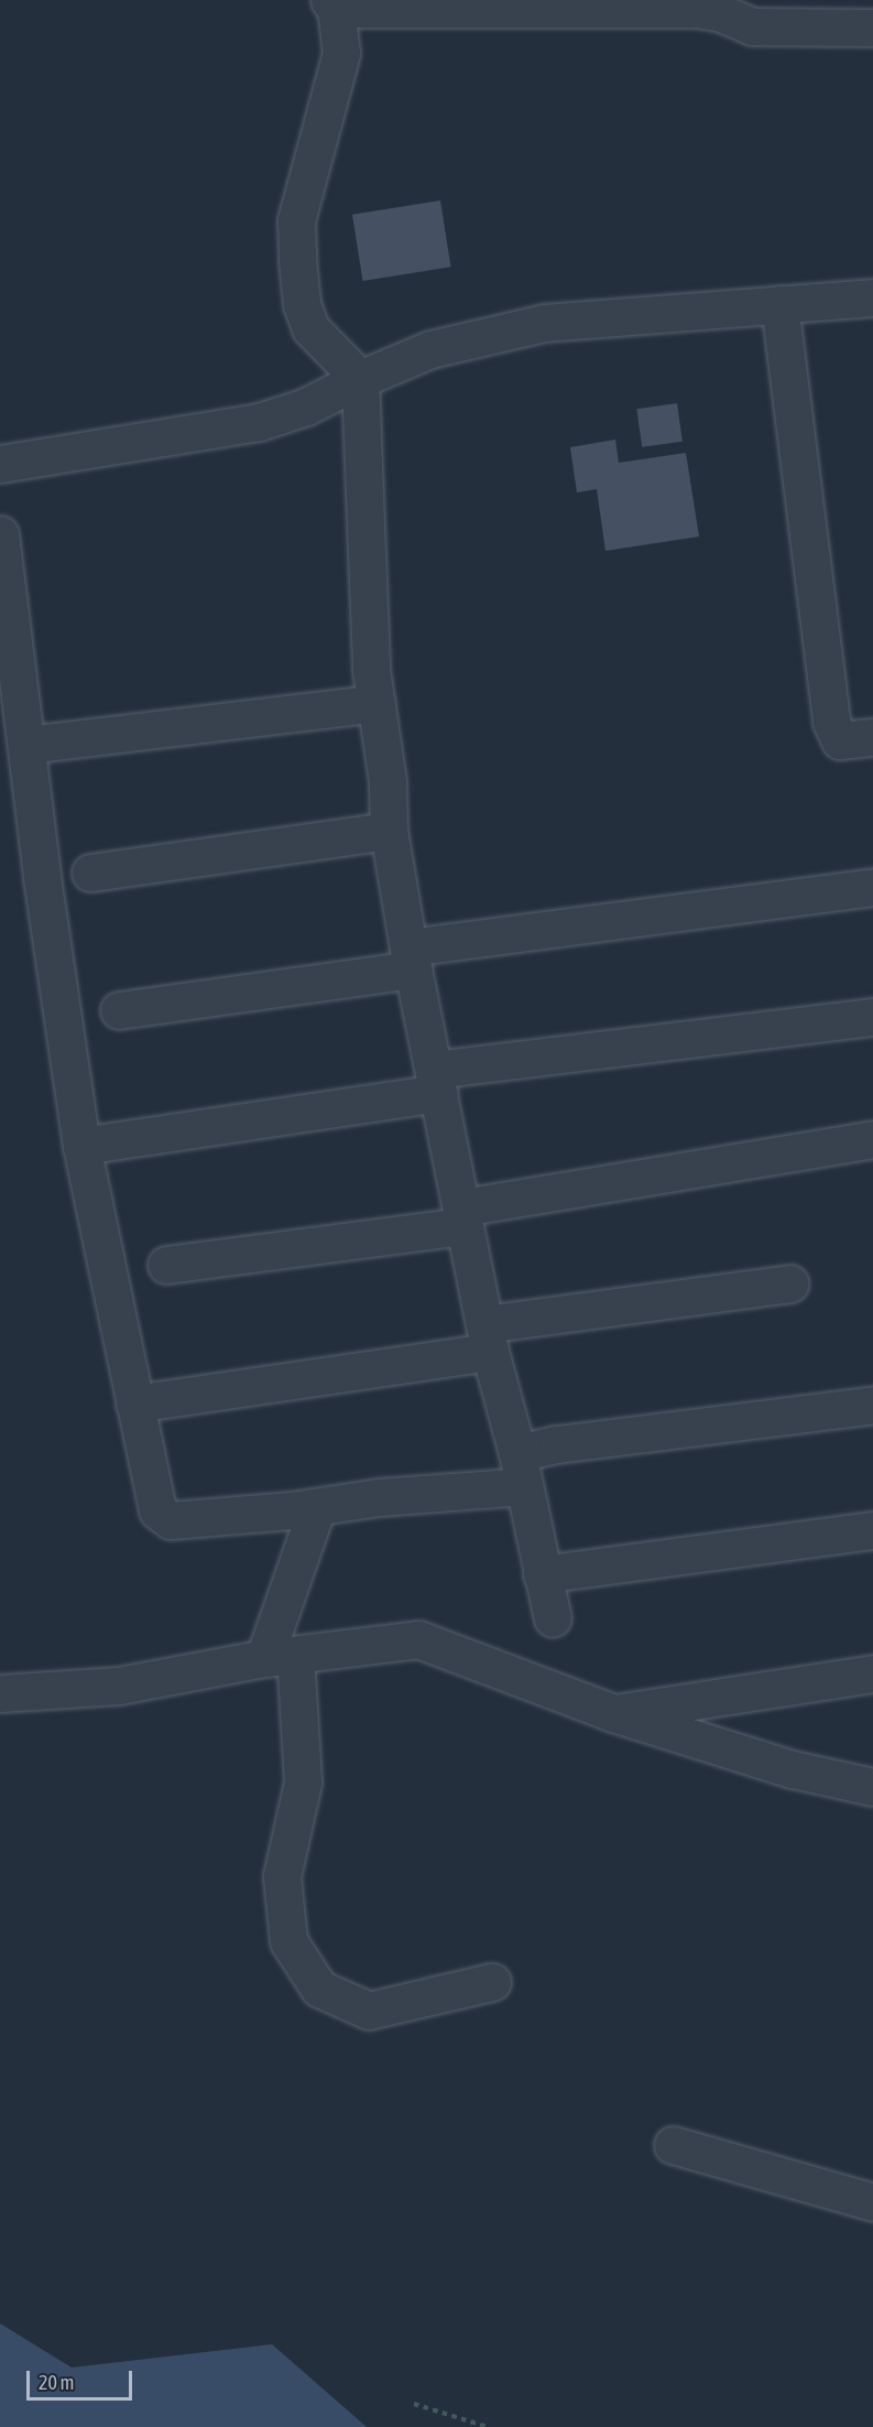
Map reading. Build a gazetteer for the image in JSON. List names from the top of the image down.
{
  "scale_bar": "20 m"
}
